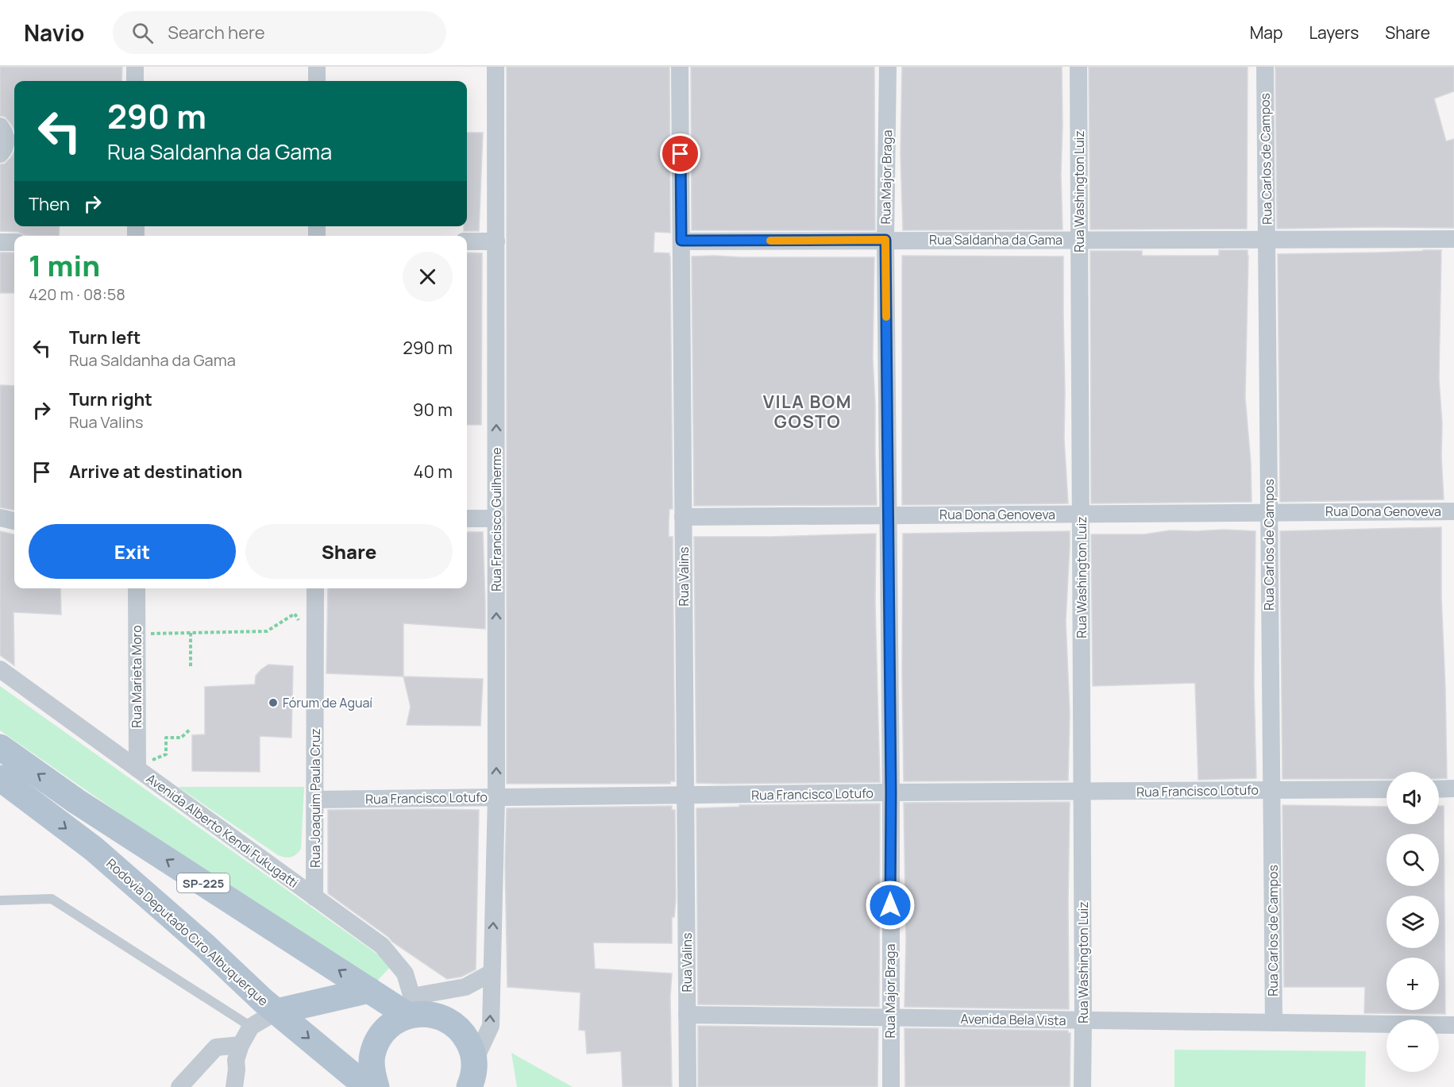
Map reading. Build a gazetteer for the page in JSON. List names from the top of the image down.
{
  "streets": {
    "main road": ["SP-225", "Rodovia Deputado Ciro Albuquerque"],
    "street": [
      "Rua Carlos de Campos",
      "Rua Major Braga",
      "Rua Washington Luiz",
      "Rua Saldanha da Gama",
      "Rua Dona Genoveva",
      "Rua Francisco Guilherme",
      "Rua Valins",
      "Rua Marieta Moro",
      "Rua Francisco Lotufo",
      "Rua Joaquim Paula Cruz",
      "Avenida Alberto Kendi Fukugatti",
      "Avenida Bela Vista"
    ]
  },
  "crossings": [
    ["Rua Carlos de Campos", "Rua Saldanha da Gama"],
    ["Rua Carlos de Campos", "Rua Dona Genoveva"],
    ["Rua Carlos de Campos", "Rua Francisco Lotufo"],
    ["Rua Carlos de Campos", "Avenida Bela Vista"],
    ["Rua Major Braga", "Rua Saldanha da Gama"],
    ["Rua Major Braga", "Rua Dona Genoveva"],
    ["Rua Major Braga", "Rua Francisco Lotufo"],
    ["Rua Major Braga", "Avenida Bela Vista"],
    ["Rua Washington Luiz", "Rua Saldanha da Gama"],
    ["Rua Washington Luiz", "Rua Dona Genoveva"],
    ["Rua Washington Luiz", "Rua Francisco Lotufo"],
    ["Rua Washington Luiz", "Avenida Bela Vista"],
    ["Rua Saldanha da Gama", "Rua Valins"],
    ["Rua Dona Genoveva", "Rua Valins"],
    ["Rua Francisco Guilherme", "Rua Francisco Lotufo"],
    ["Rua Valins", "Rua Francisco Lotufo"],
    ["Rua Valins", "Avenida Bela Vista"],
    ["Rua Marieta Moro", "Avenida Alberto Kendi Fukugatti"],
    ["Rua Francisco Lotufo", "Rua Joaquim Paula Cruz"],
    ["Rua Joaquim Paula Cruz", "Avenida Alberto Kendi Fukugatti"],
    ["Avenida Alberto Kendi Fukugatti", "SP-225"]
  ],
  "one_way": ["Rua Francisco Guilherme"],
  "districts": ["VILA BOM GOSTO"],
  "places": ["Fórum de Aguaí"],
  "page": {
    "header": "Navio",
    "search": "Search here",
    "nav": ["Map", "Layers", "Share"],
    "turn": ["290 m", "Rua Saldanha da Gama"],
    "then": "Then",
    "heading": ["1 min", "420 m · 08:58"],
    "list": [
      {
        "name": "Turn left",
        "note": "Rua Saldanha da Gama",
        "value": "290 m"
      },
      {
        "name": "Turn right",
        "note": "Rua Valins",
        "value": "90 m"
      },
      {
        "name": "Arrive at destination",
        "value": "40 m"
      }
    ],
    "buttons": ["Exit", "Share"],
    "map_buttons": ["+", "−"]
  }
}
